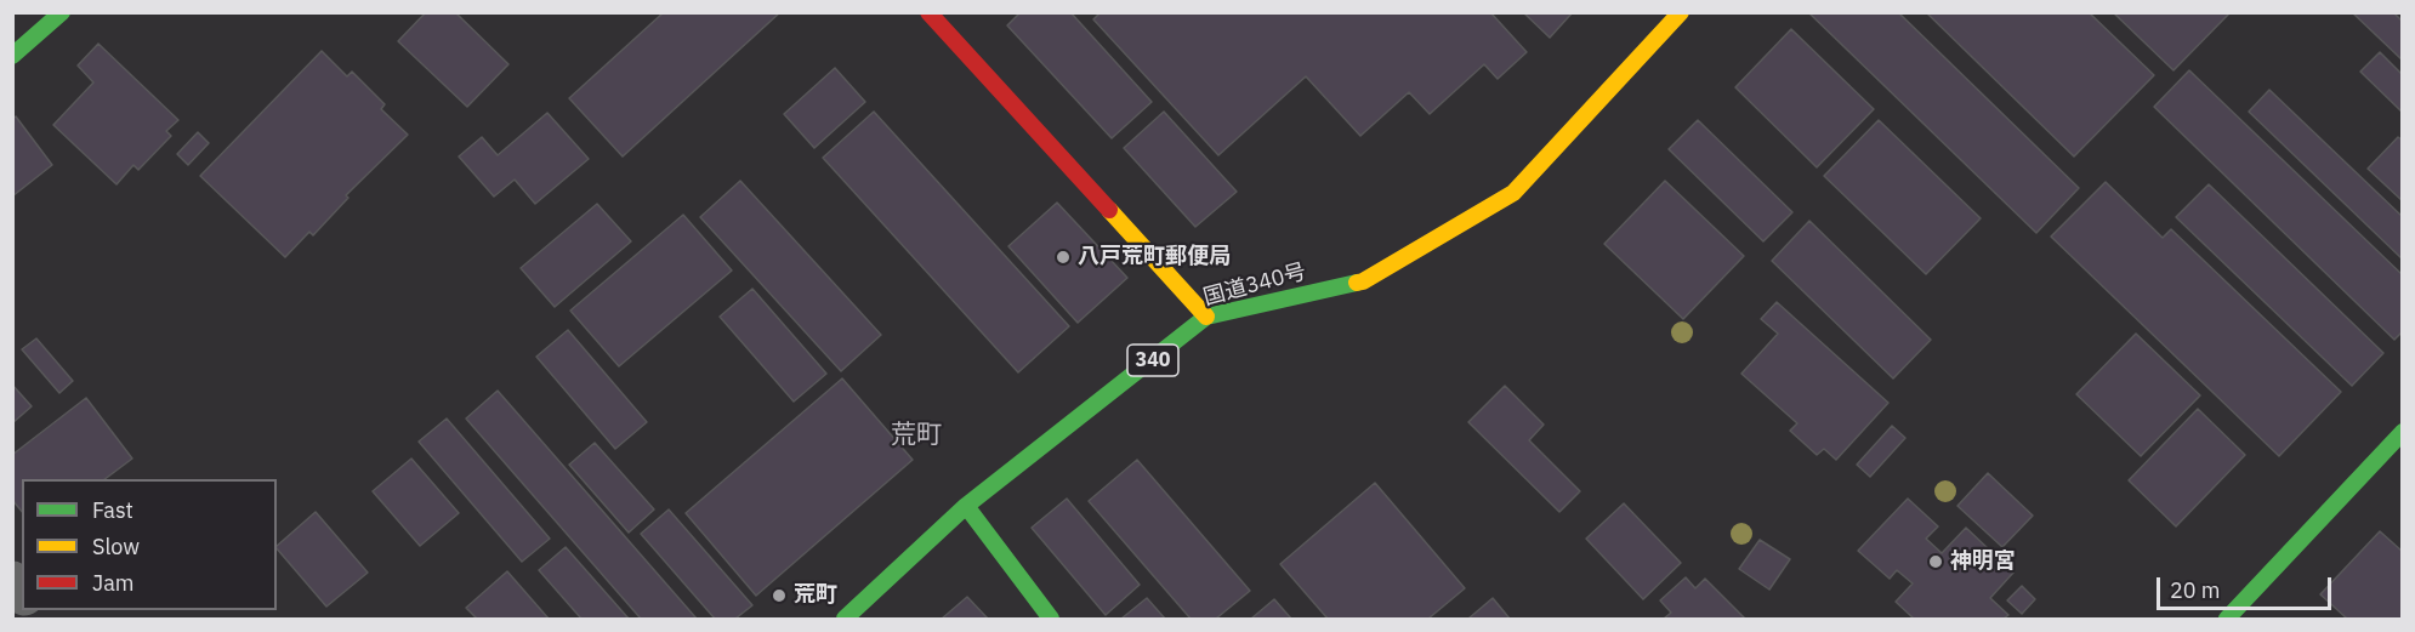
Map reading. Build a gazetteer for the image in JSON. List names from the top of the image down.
{
  "streets": {
    "main road": ["国道340号", "340"]
  },
  "districts": ["荒町"],
  "places": ["八戸荒町郵便局", "神明宮", "荒町"],
  "legend": ["Fast", "Slow", "Jam"],
  "scale_bar": "20 m"
}
